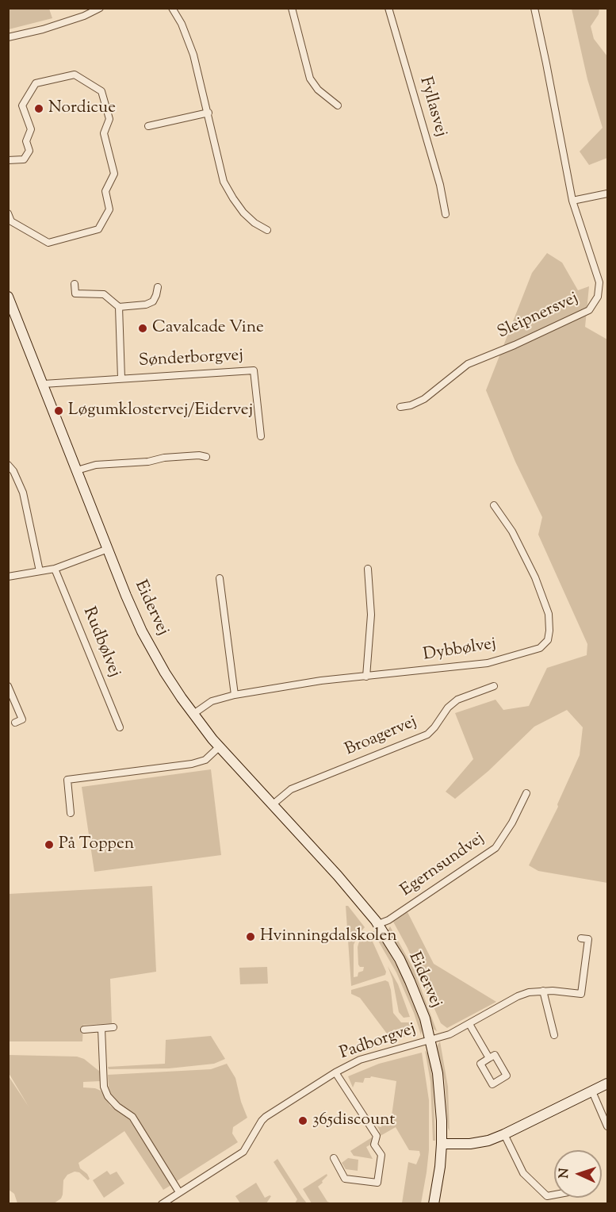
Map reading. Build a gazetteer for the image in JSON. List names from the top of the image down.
{
  "streets": {
    "street": [
      "Fyllasvej",
      "Sleipnersvej",
      "Sønderborgvej",
      "Eidervej",
      "Rudbølvej",
      "Dybbølvej",
      "Broagervej",
      "Egernsundvej",
      "Padborgvej"
    ]
  },
  "crossings": [
    ["Sønderborgvej", "Eidervej"],
    ["Eidervej", "Dybbølvej"],
    ["Eidervej", "Broagervej"],
    ["Eidervej", "Egernsundvej"],
    ["Eidervej", "Padborgvej"]
  ],
  "places": [
    "Nordicue",
    "Cavalcade Vine",
    "Løgumklostervej/Eidervej",
    "På Toppen",
    "Hvinningdalskolen",
    "365discount"
  ],
  "north": "left"
}
